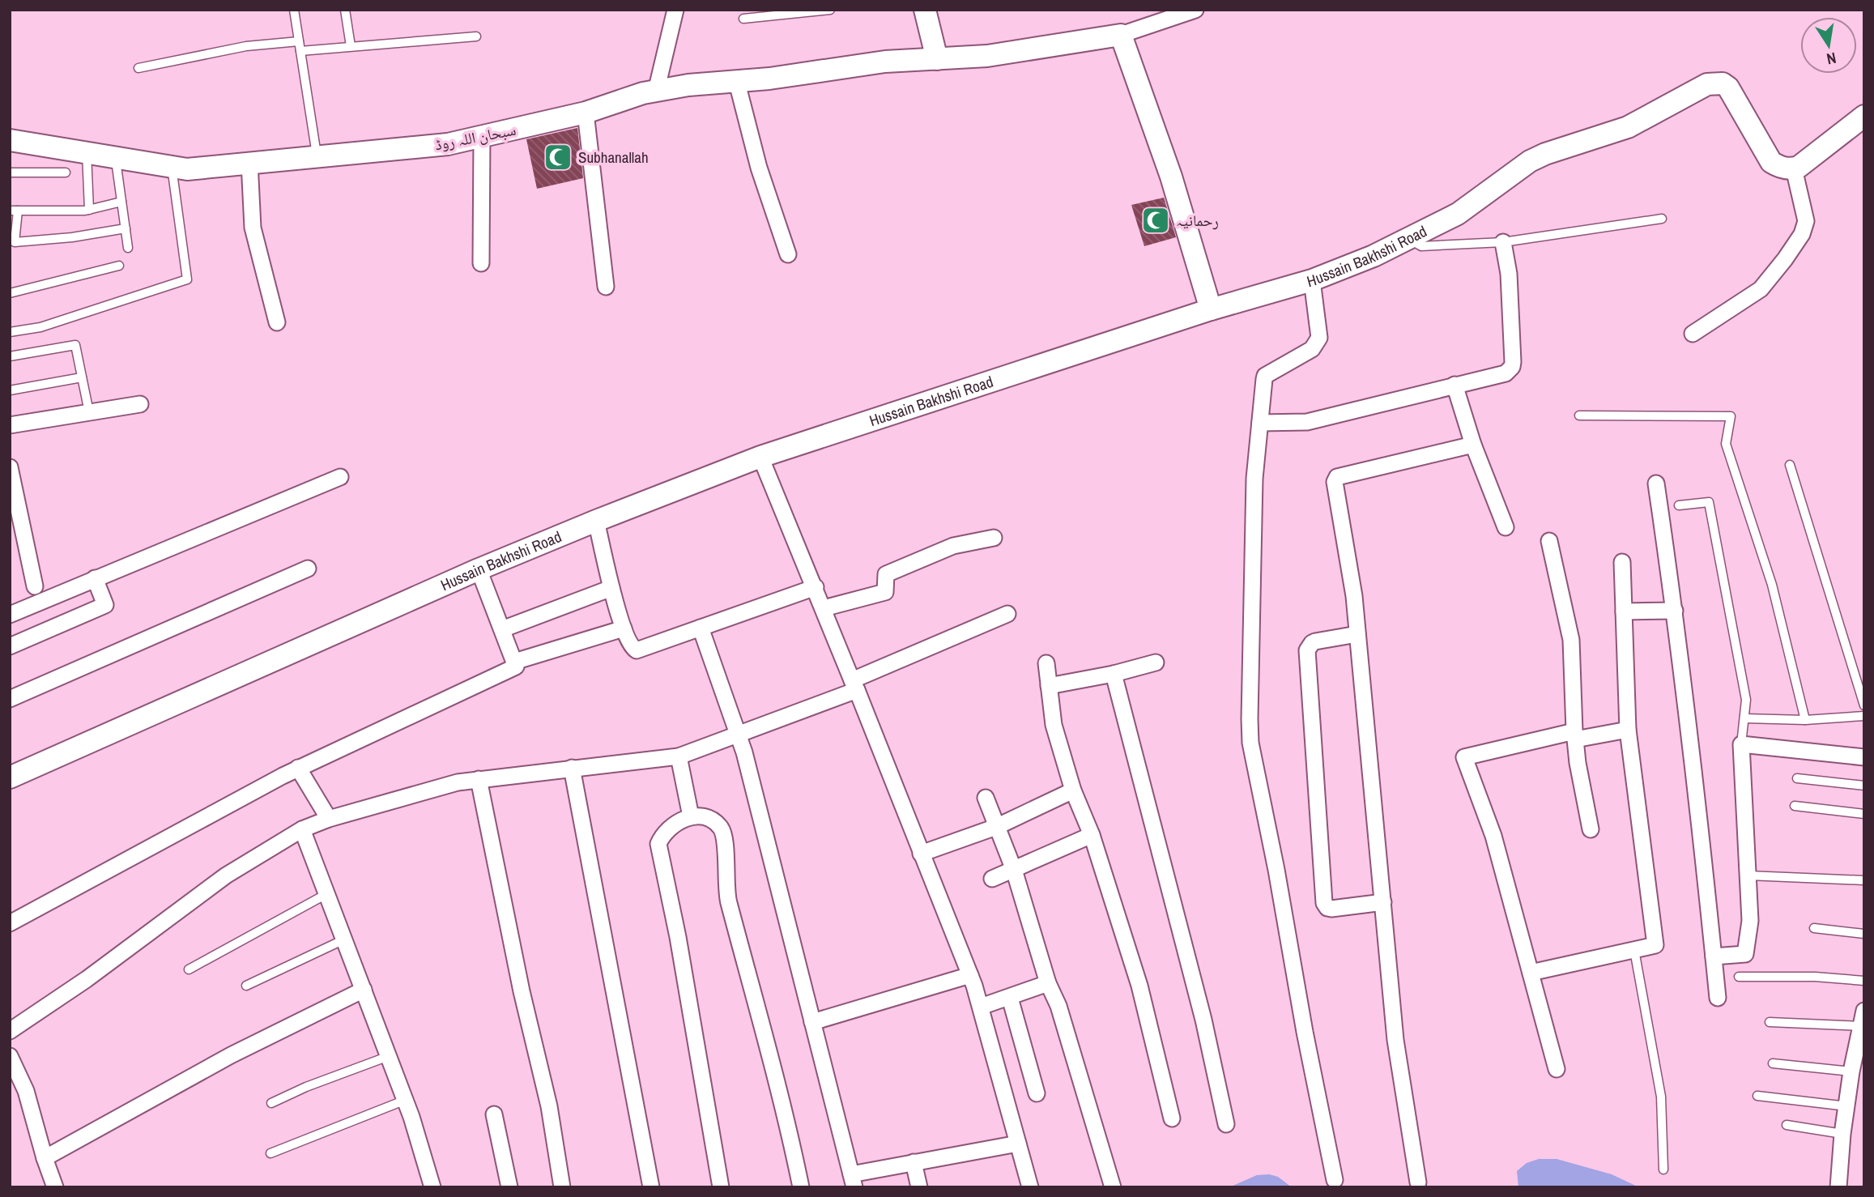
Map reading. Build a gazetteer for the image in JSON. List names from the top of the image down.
{
  "streets": {
    "street": ["سبحان اللہ روڈ", "Hussain Bakhshi Road"]
  },
  "places": {
    "mosque": ["Subhanallah", "رحمانیہ"]
  },
  "north": "bottom"
}
